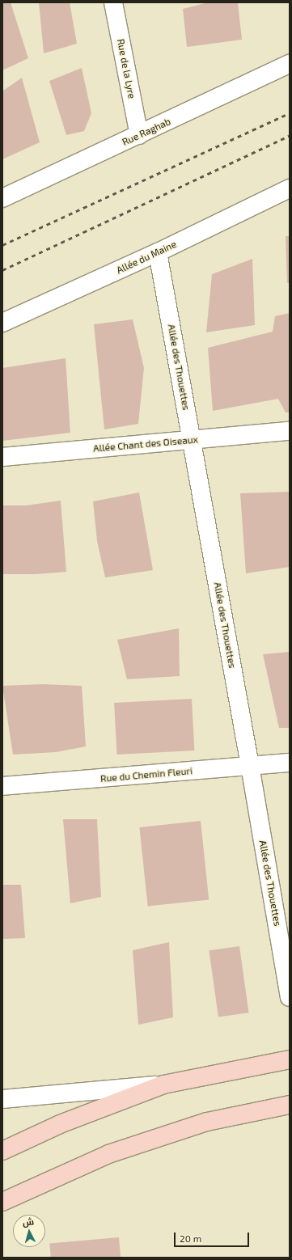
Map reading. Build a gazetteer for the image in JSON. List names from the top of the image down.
{
  "streets": {
    "street": [
      "Rue de la Lyre",
      "Rue Raghab",
      "Allée du Maine",
      "Allée des Thouettes",
      "Allée Chant des Oiseaux",
      "Rue du Chemin Fleuri"
    ]
  },
  "crossings": [
    ["Rue de la Lyre", "Rue Raghab"],
    ["Allée du Maine", "Allée des Thouettes"],
    ["Allée des Thouettes", "Allée Chant des Oiseaux"],
    ["Allée des Thouettes", "Rue du Chemin Fleuri"]
  ],
  "scale_bar": "20 m",
  "north": "top"
}
